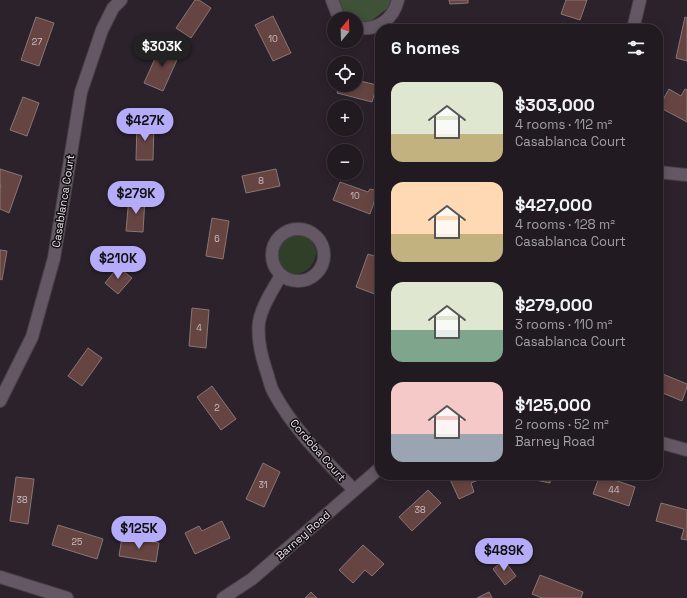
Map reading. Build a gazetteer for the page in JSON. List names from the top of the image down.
{
  "streets": {
    "street": ["Casablanca Court", "Cordoba Court", "Barney Road"]
  },
  "crossings": [
    ["Cordoba Court", "Barney Road"]
  ],
  "house_numbers": [
    "10",
    "27",
    "8",
    "10",
    "6",
    "4",
    "2",
    "31",
    "44",
    "38",
    "38",
    "25"
  ],
  "north": "top",
  "page": {
    "map_buttons": ["+", "−"],
    "heading": "6 homes",
    "price": [
      "$303K",
      "$427K",
      "$279K",
      "$210K",
      "$125K",
      "$489K"
    ],
    "list": [
      {
        "name": "$303,000",
        "note": "4 rooms · 112 m² · Casablanca Court"
      },
      {
        "name": "$427,000",
        "note": "4 rooms · 128 m² · Casablanca Court"
      },
      {
        "name": "$279,000",
        "note": "3 rooms · 110 m² · Casablanca Court"
      },
      {
        "name": "$125,000",
        "note": "2 rooms · 52 m² · Barney Road"
      }
    ]
  }
}
